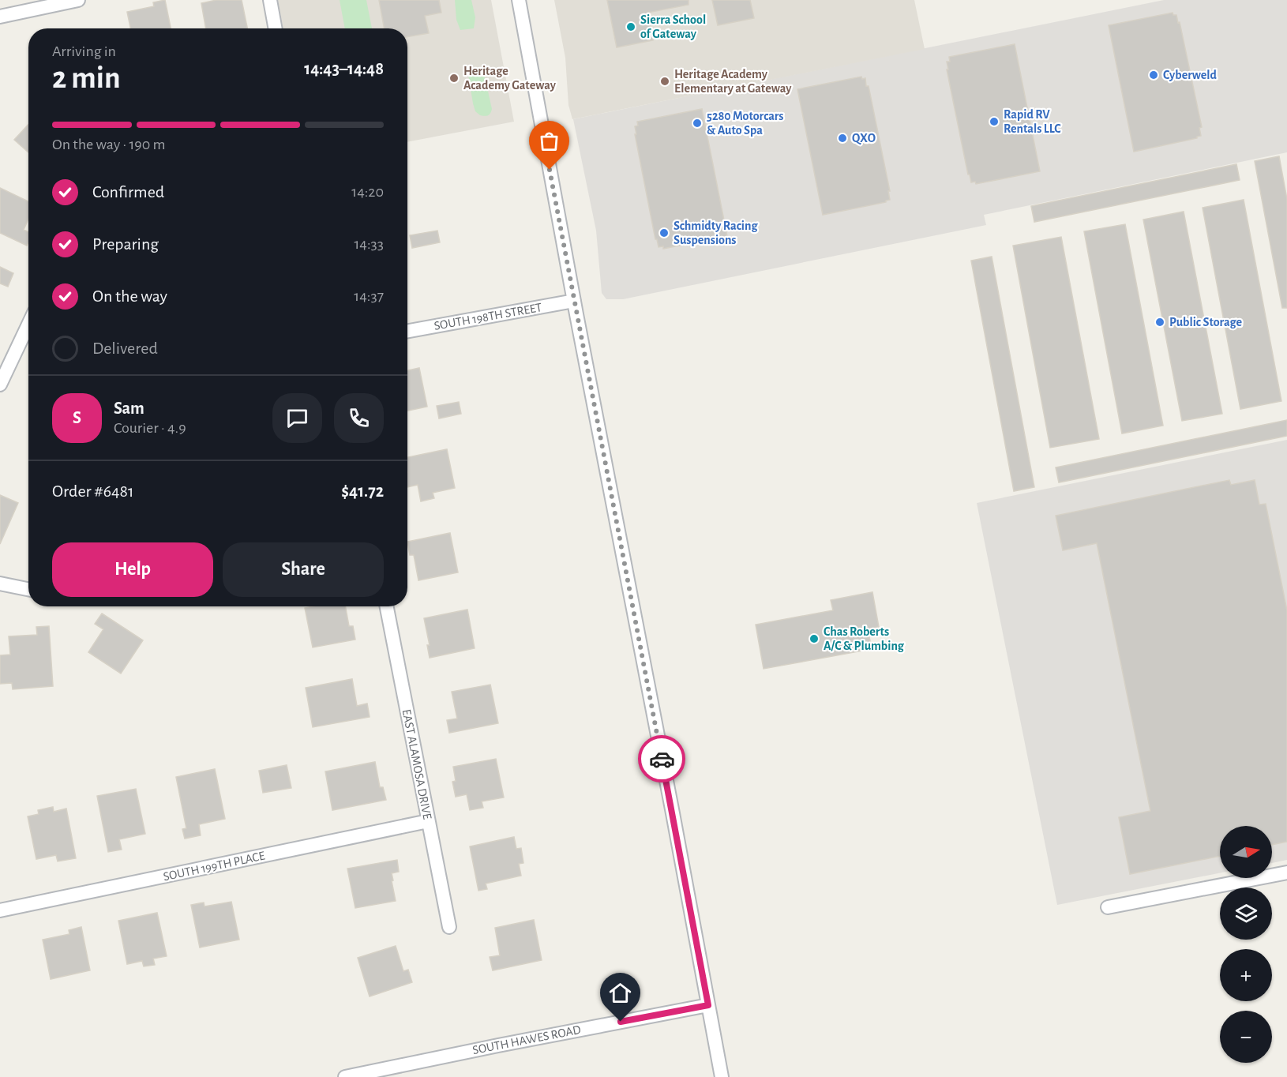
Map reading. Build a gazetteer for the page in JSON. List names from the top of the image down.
{
  "streets": {
    "street": [
      "SOUTH 198TH STREET",
      "EAST ALAMOSA DRIVE",
      "SOUTH 199TH PLACE",
      "SOUTH HAWES ROAD"
    ]
  },
  "crossings": [
    ["EAST ALAMOSA DRIVE", "SOUTH 199TH PLACE"]
  ],
  "places": [
    "Sierra School of Gateway",
    "Cyberweld",
    "Heritage Academy Gateway",
    "Heritage Academy Elementary at Gateway",
    "Rapid RV Rentals LLC",
    "5280 Motorcars & Auto Spa",
    "QXO",
    "Schmidty Racing Suspensions",
    "Public Storage",
    "Chas Roberts A/C & Plumbing"
  ],
  "north": "right",
  "page": {
    "heading": ["2 min", "Arriving in", "14:43–14:48"],
    "panel": [
      "Sam",
      "Courier · 4.9",
      "Order #6481",
      "$41.72"
    ],
    "bar": "On the way · 190 m",
    "list": [
      ["Confirmed", "14:20"],
      ["Preparing", "14:33"],
      ["On the way", "14:37"],
      "Delivered"
    ],
    "round": "S",
    "buttons": ["Help", "Share"],
    "map_buttons": ["+", "−"]
  }
}
